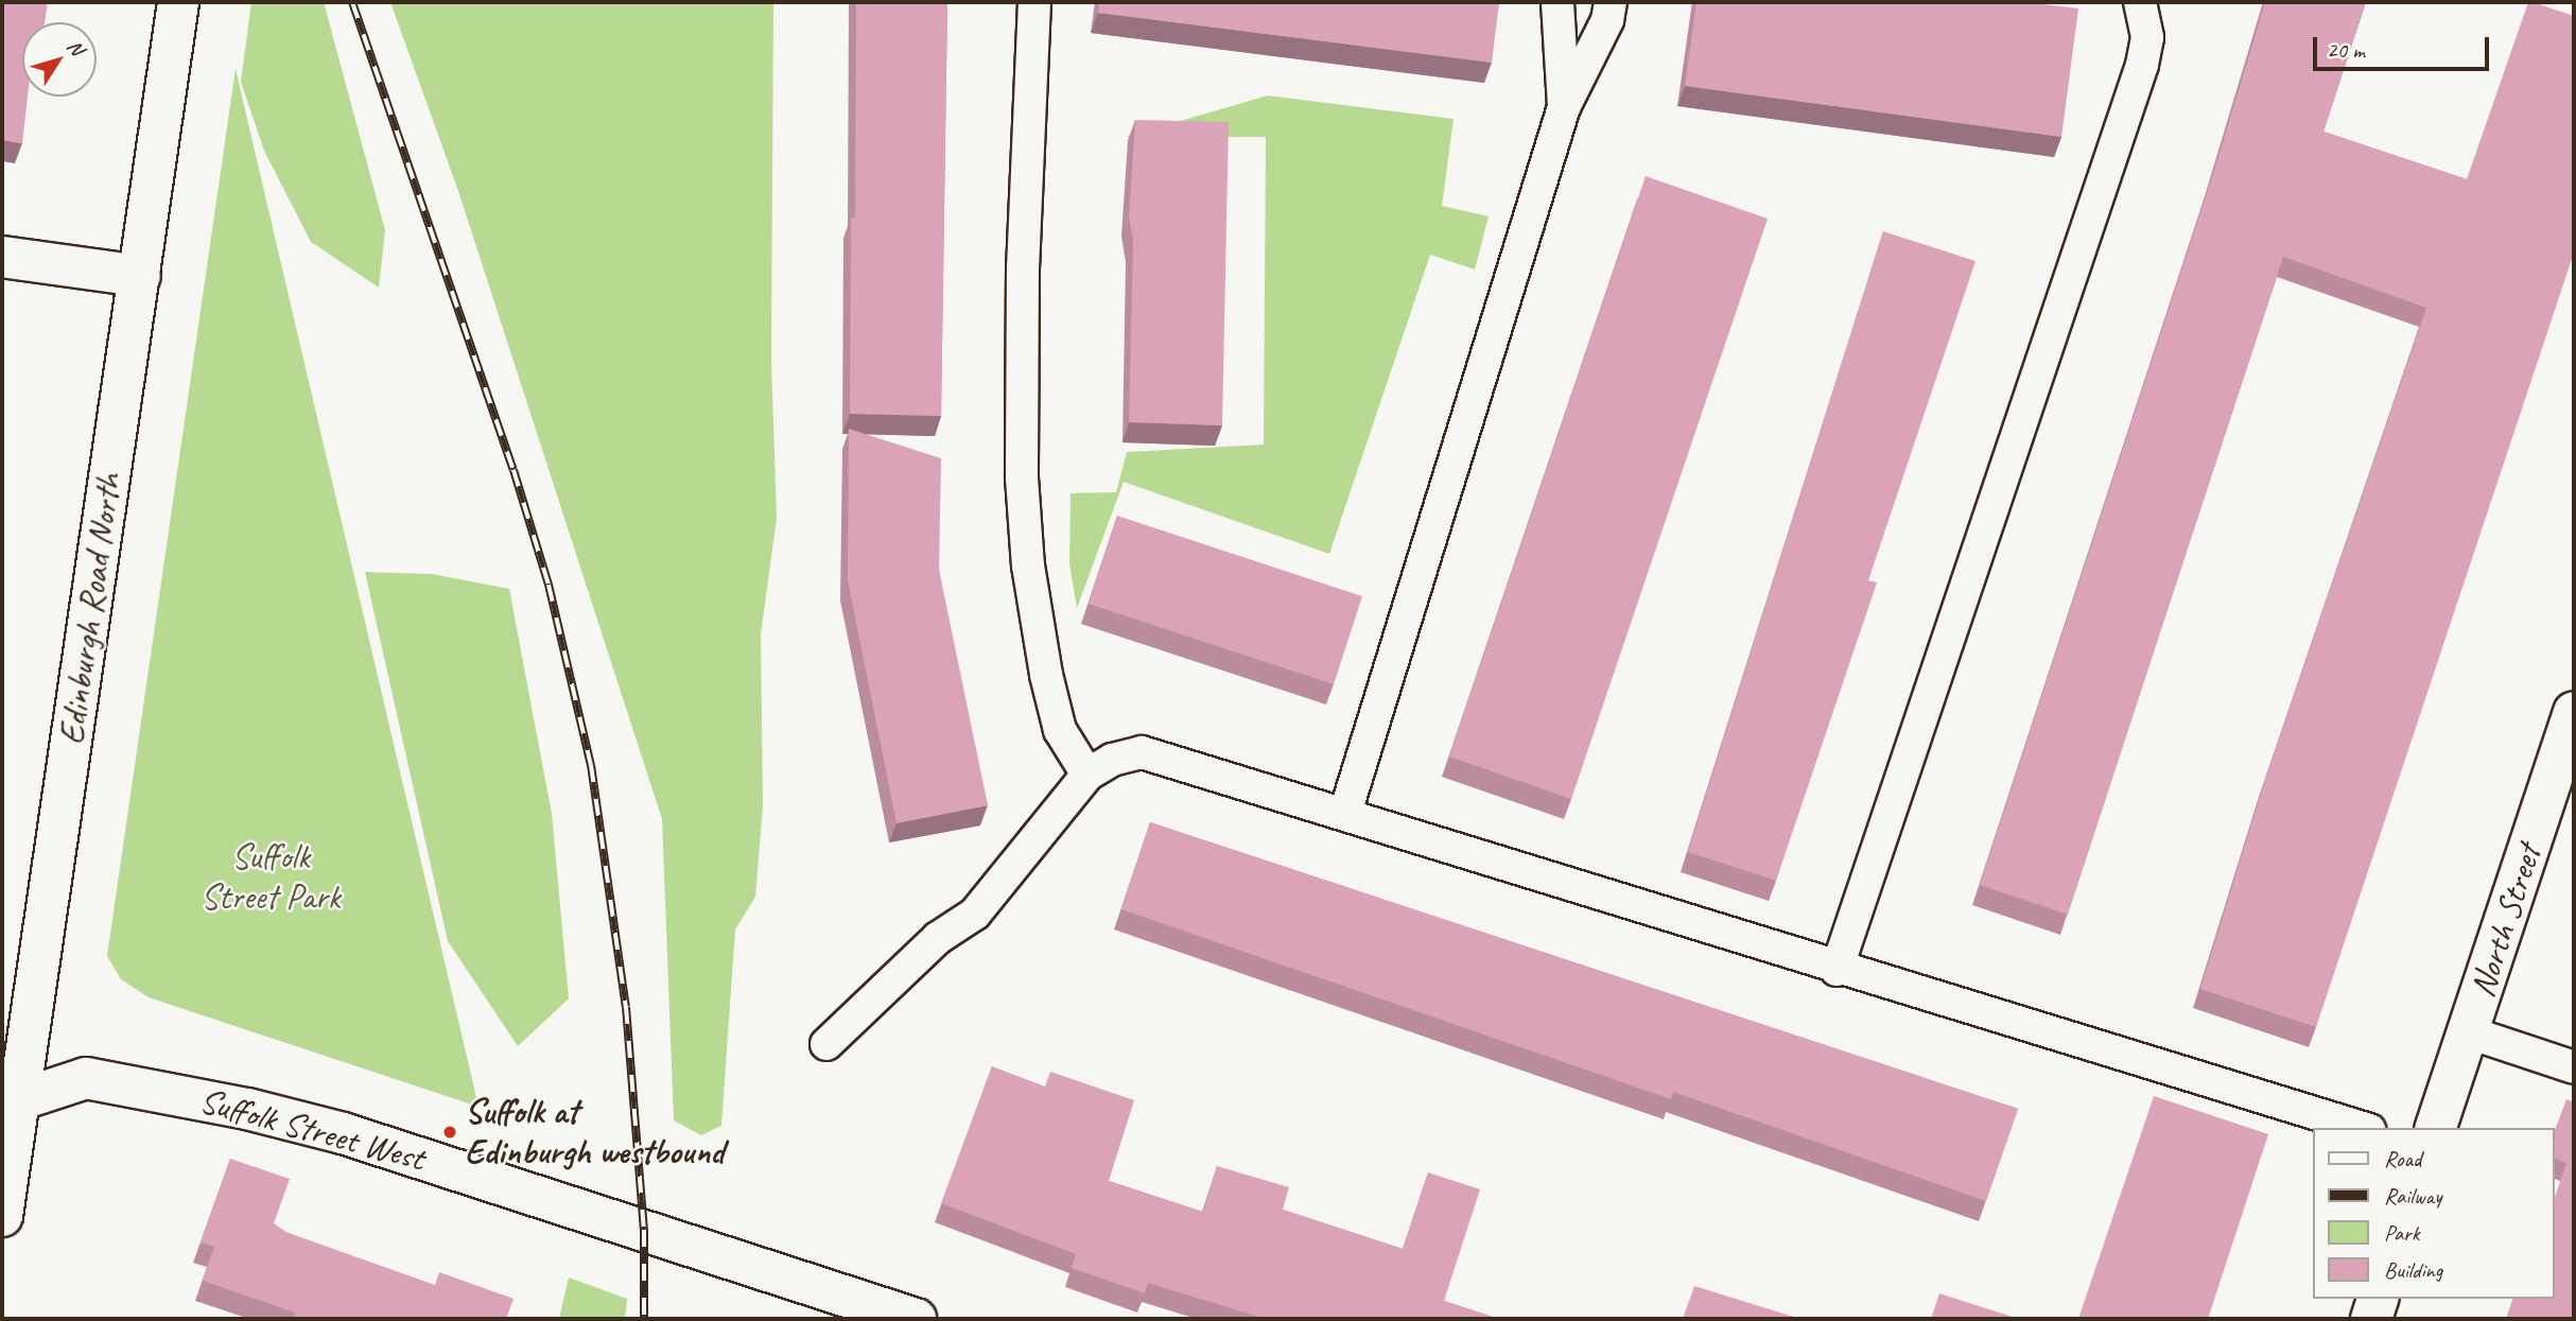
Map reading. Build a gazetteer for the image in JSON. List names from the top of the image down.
{
  "streets": {
    "street": ["Edinburgh Road North", "North Street", "Suffolk Street West"]
  },
  "crossings": [
    ["Edinburgh Road North", "Suffolk Street West"]
  ],
  "parks": ["Suffolk Street Park"],
  "places": ["Suffolk at Edinburgh westbound"],
  "legend": [
    "Road",
    "Railway",
    "Park",
    "Building"
  ],
  "scale_bar": "20 m",
  "north": "top right"
}
